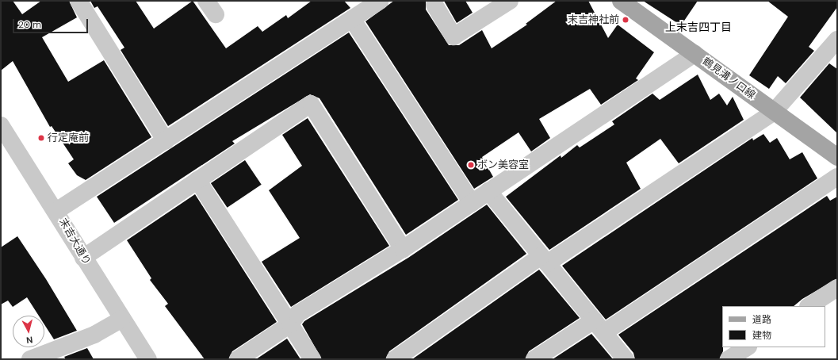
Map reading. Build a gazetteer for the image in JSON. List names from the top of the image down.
{
  "streets": {
    "main road": ["鶴見溝ノ口線"],
    "street": ["末吉大通り"]
  },
  "districts": ["上末吉四丁目"],
  "places": ["末吉神社前", "行定庵前", "ボン美容室"],
  "legend": ["道路", "建物"],
  "scale_bar": "20 m",
  "north": "bottom"
}
